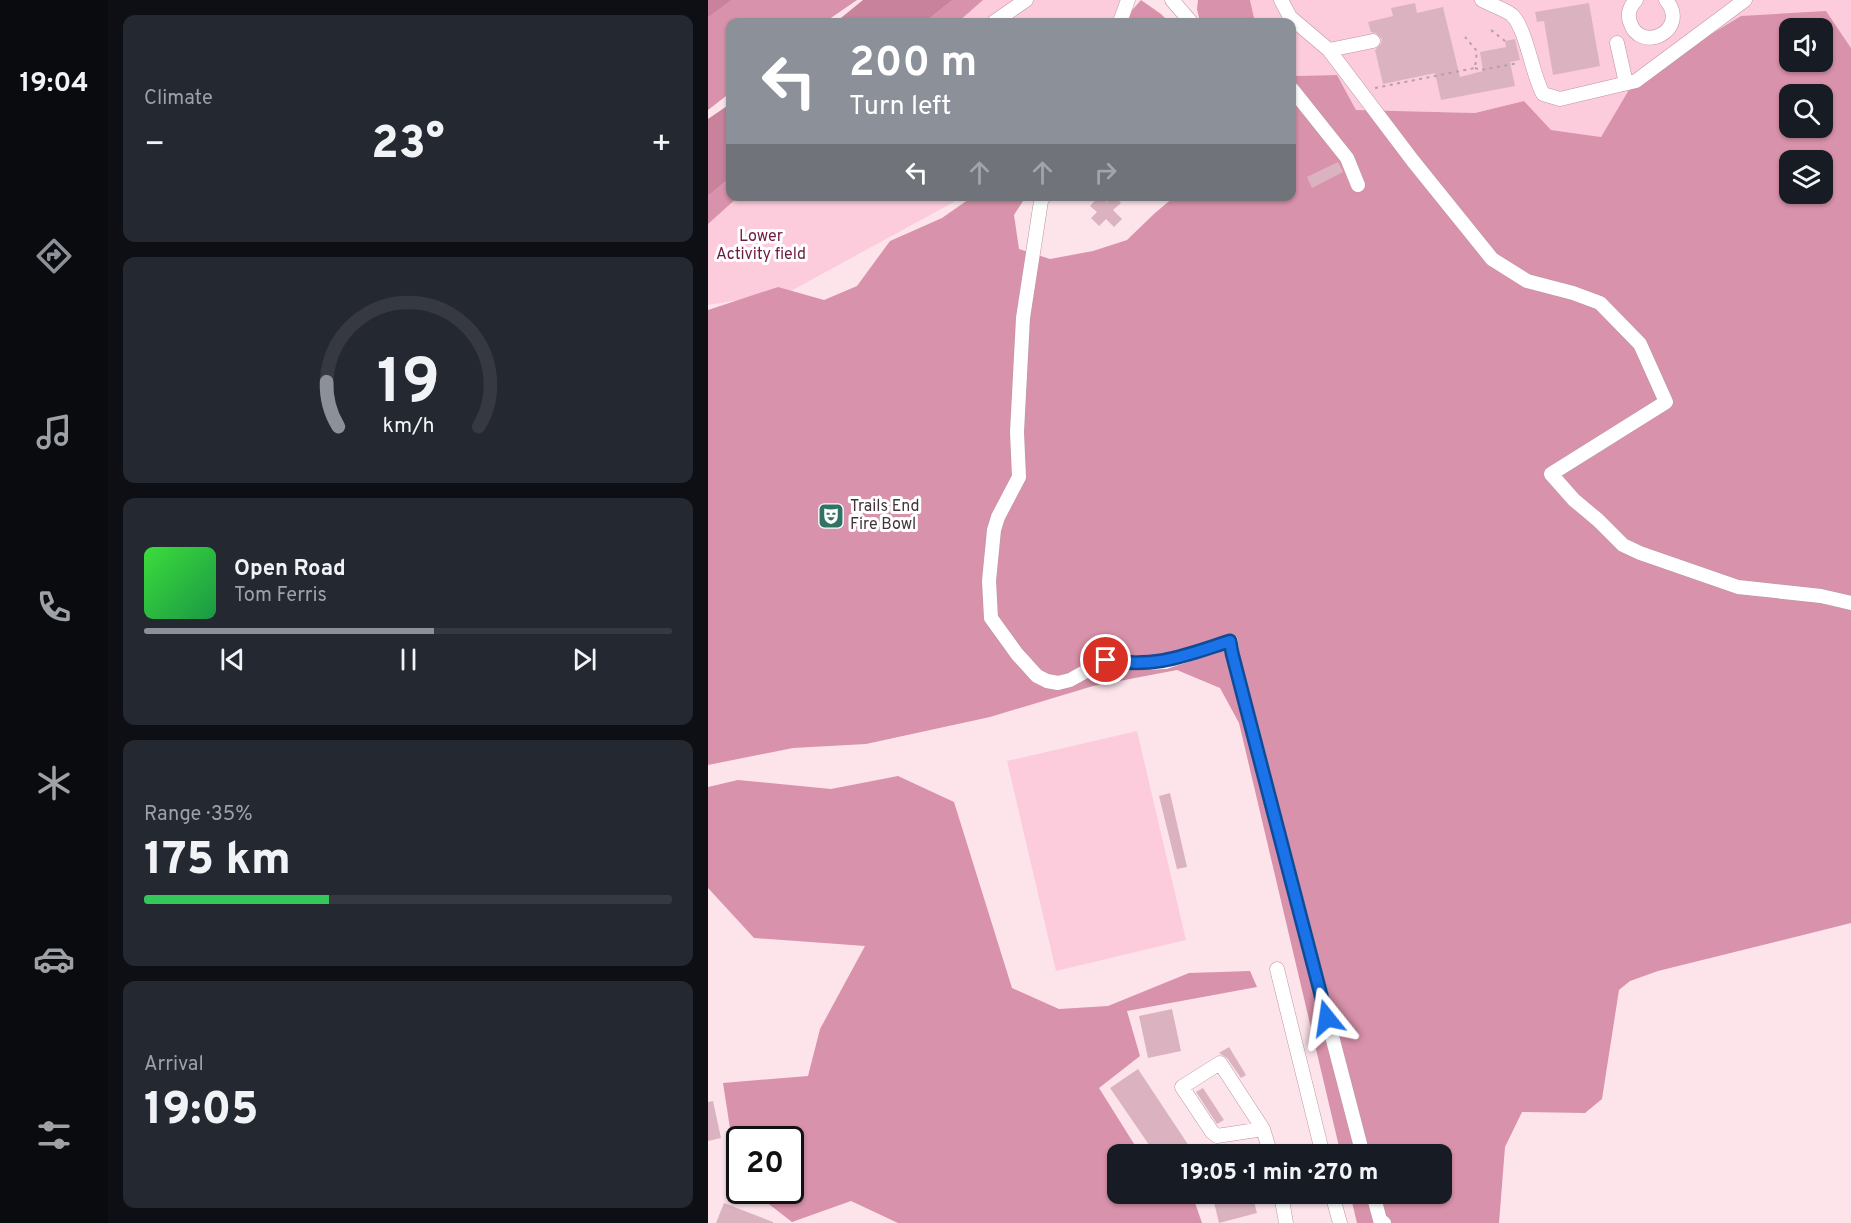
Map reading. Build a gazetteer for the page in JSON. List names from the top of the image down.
{
  "parks": ["Lower Activity field"],
  "places": {
    "theatre": ["Trails End Fire Bowl"]
  },
  "page": {
    "tabs": "19:04",
    "tile": [
      "Climate",
      ["Range · 35%", "175 km"],
      ["Arrival", "19:05"]
    ],
    "turn": ["200 m", "Turn left"],
    "heat": ["−", "23°", "+"],
    "song": ["Open Road", "Tom Ferris"],
    "limit": "20",
    "trip": "19:05 · 1 min · 270 m",
    "gauge": ["19", "km/h"]
  }
}
